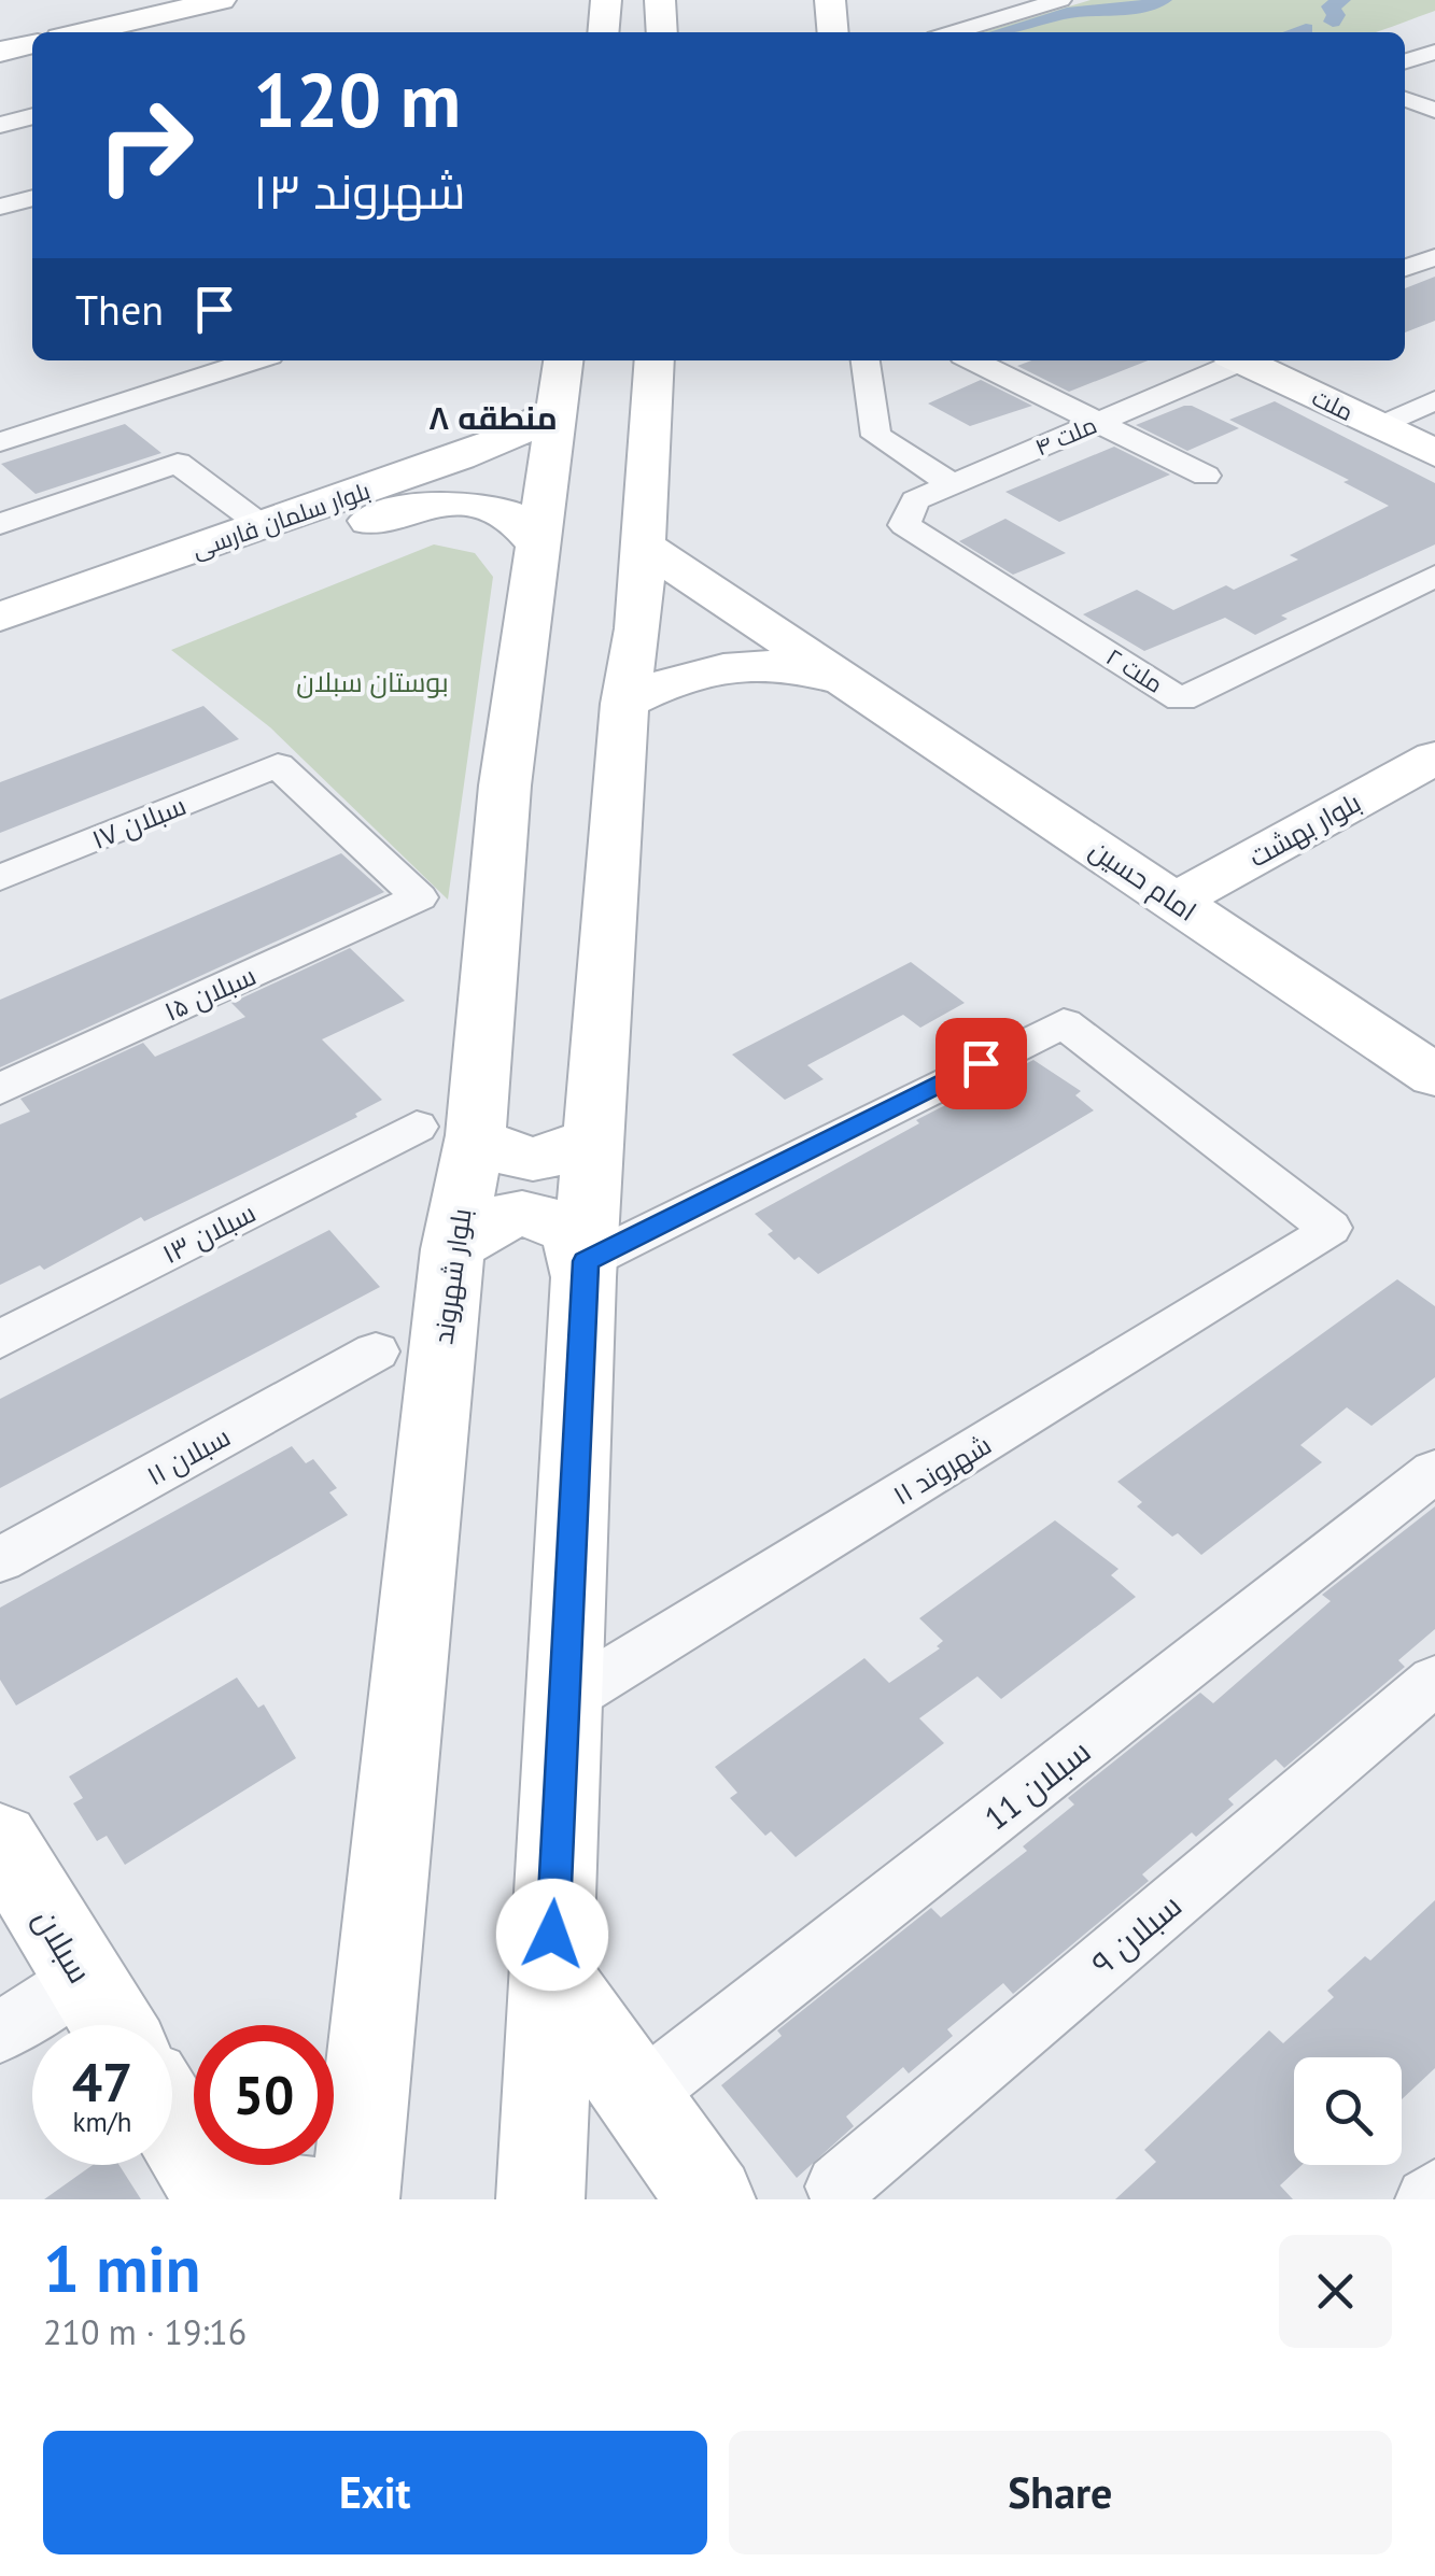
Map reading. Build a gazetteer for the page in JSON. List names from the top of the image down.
{
  "streets": {
    "main road": [
      "ملت",
      "بلوار سلمان فارسی",
      "بلوار بهشت",
      "امام حسین",
      "بلوار شهروند",
      "سبلان"
    ],
    "street": [
      "ملت ۴",
      "ملت ۲",
      "سبلان ۱۷",
      "سبلان ۱۵",
      "سبلان ۱۳",
      "سبلان ۱۱",
      "شهروند ۱۱",
      "سبلان 11",
      "سبلان ۹"
    ]
  },
  "crossings": [
    ["ملت ۴", "ملت ۲"],
    ["بلوار سلمان فارسی", "بلوار شهروند"],
    ["سبلان ۱۷", "سبلان ۱۵"],
    ["بلوار بهشت", "امام حسین"],
    ["سبلان ۱۳", "بلوار شهروند"]
  ],
  "districts": ["منطقه ۸"],
  "parks": ["بوستان سبلان"],
  "page": {
    "turn": ["120 m", "شهروند ۱۳"],
    "then": "Then",
    "speed": "47 km/h",
    "limit": "50",
    "heading": ["1 min", "210 m · 19:16"],
    "buttons": ["Exit", "Share"]
  }
}
